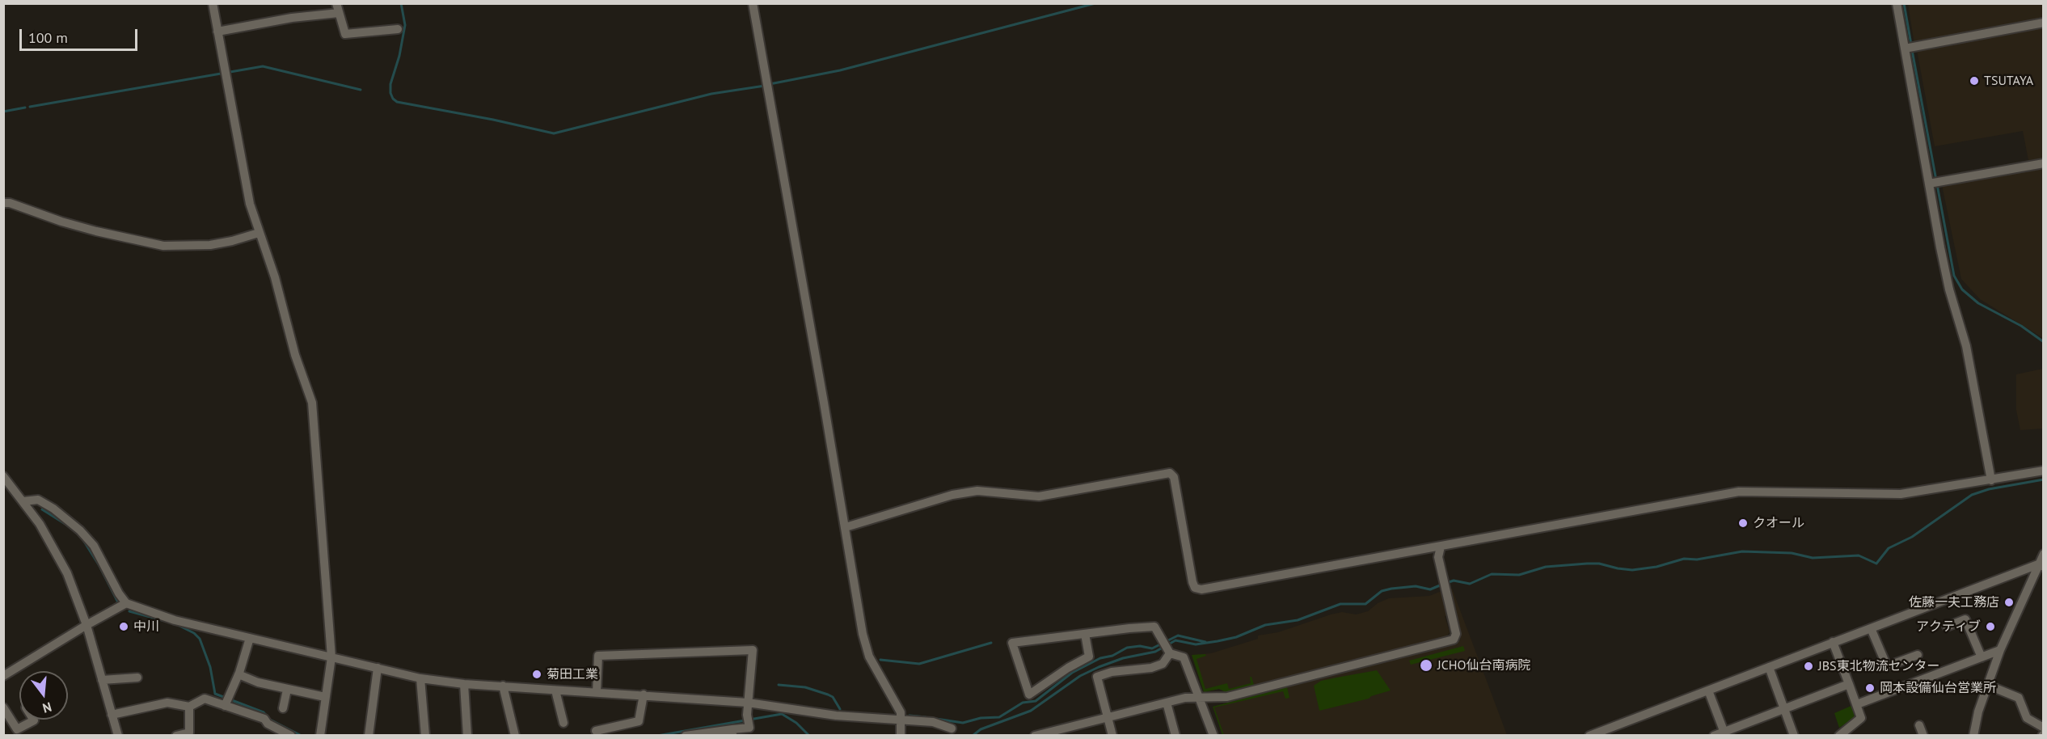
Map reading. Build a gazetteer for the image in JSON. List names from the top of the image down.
{
  "places": [
    "TSUTAYA",
    "クオール",
    "佐藤一夫工務店",
    "中川",
    "アクティブ",
    "JCHO仙台南病院",
    "JBS東北物流センター",
    "菊田工業",
    "岡本設備仙台営業所"
  ],
  "scale_bar": "100 m",
  "north": "bottom"
}
